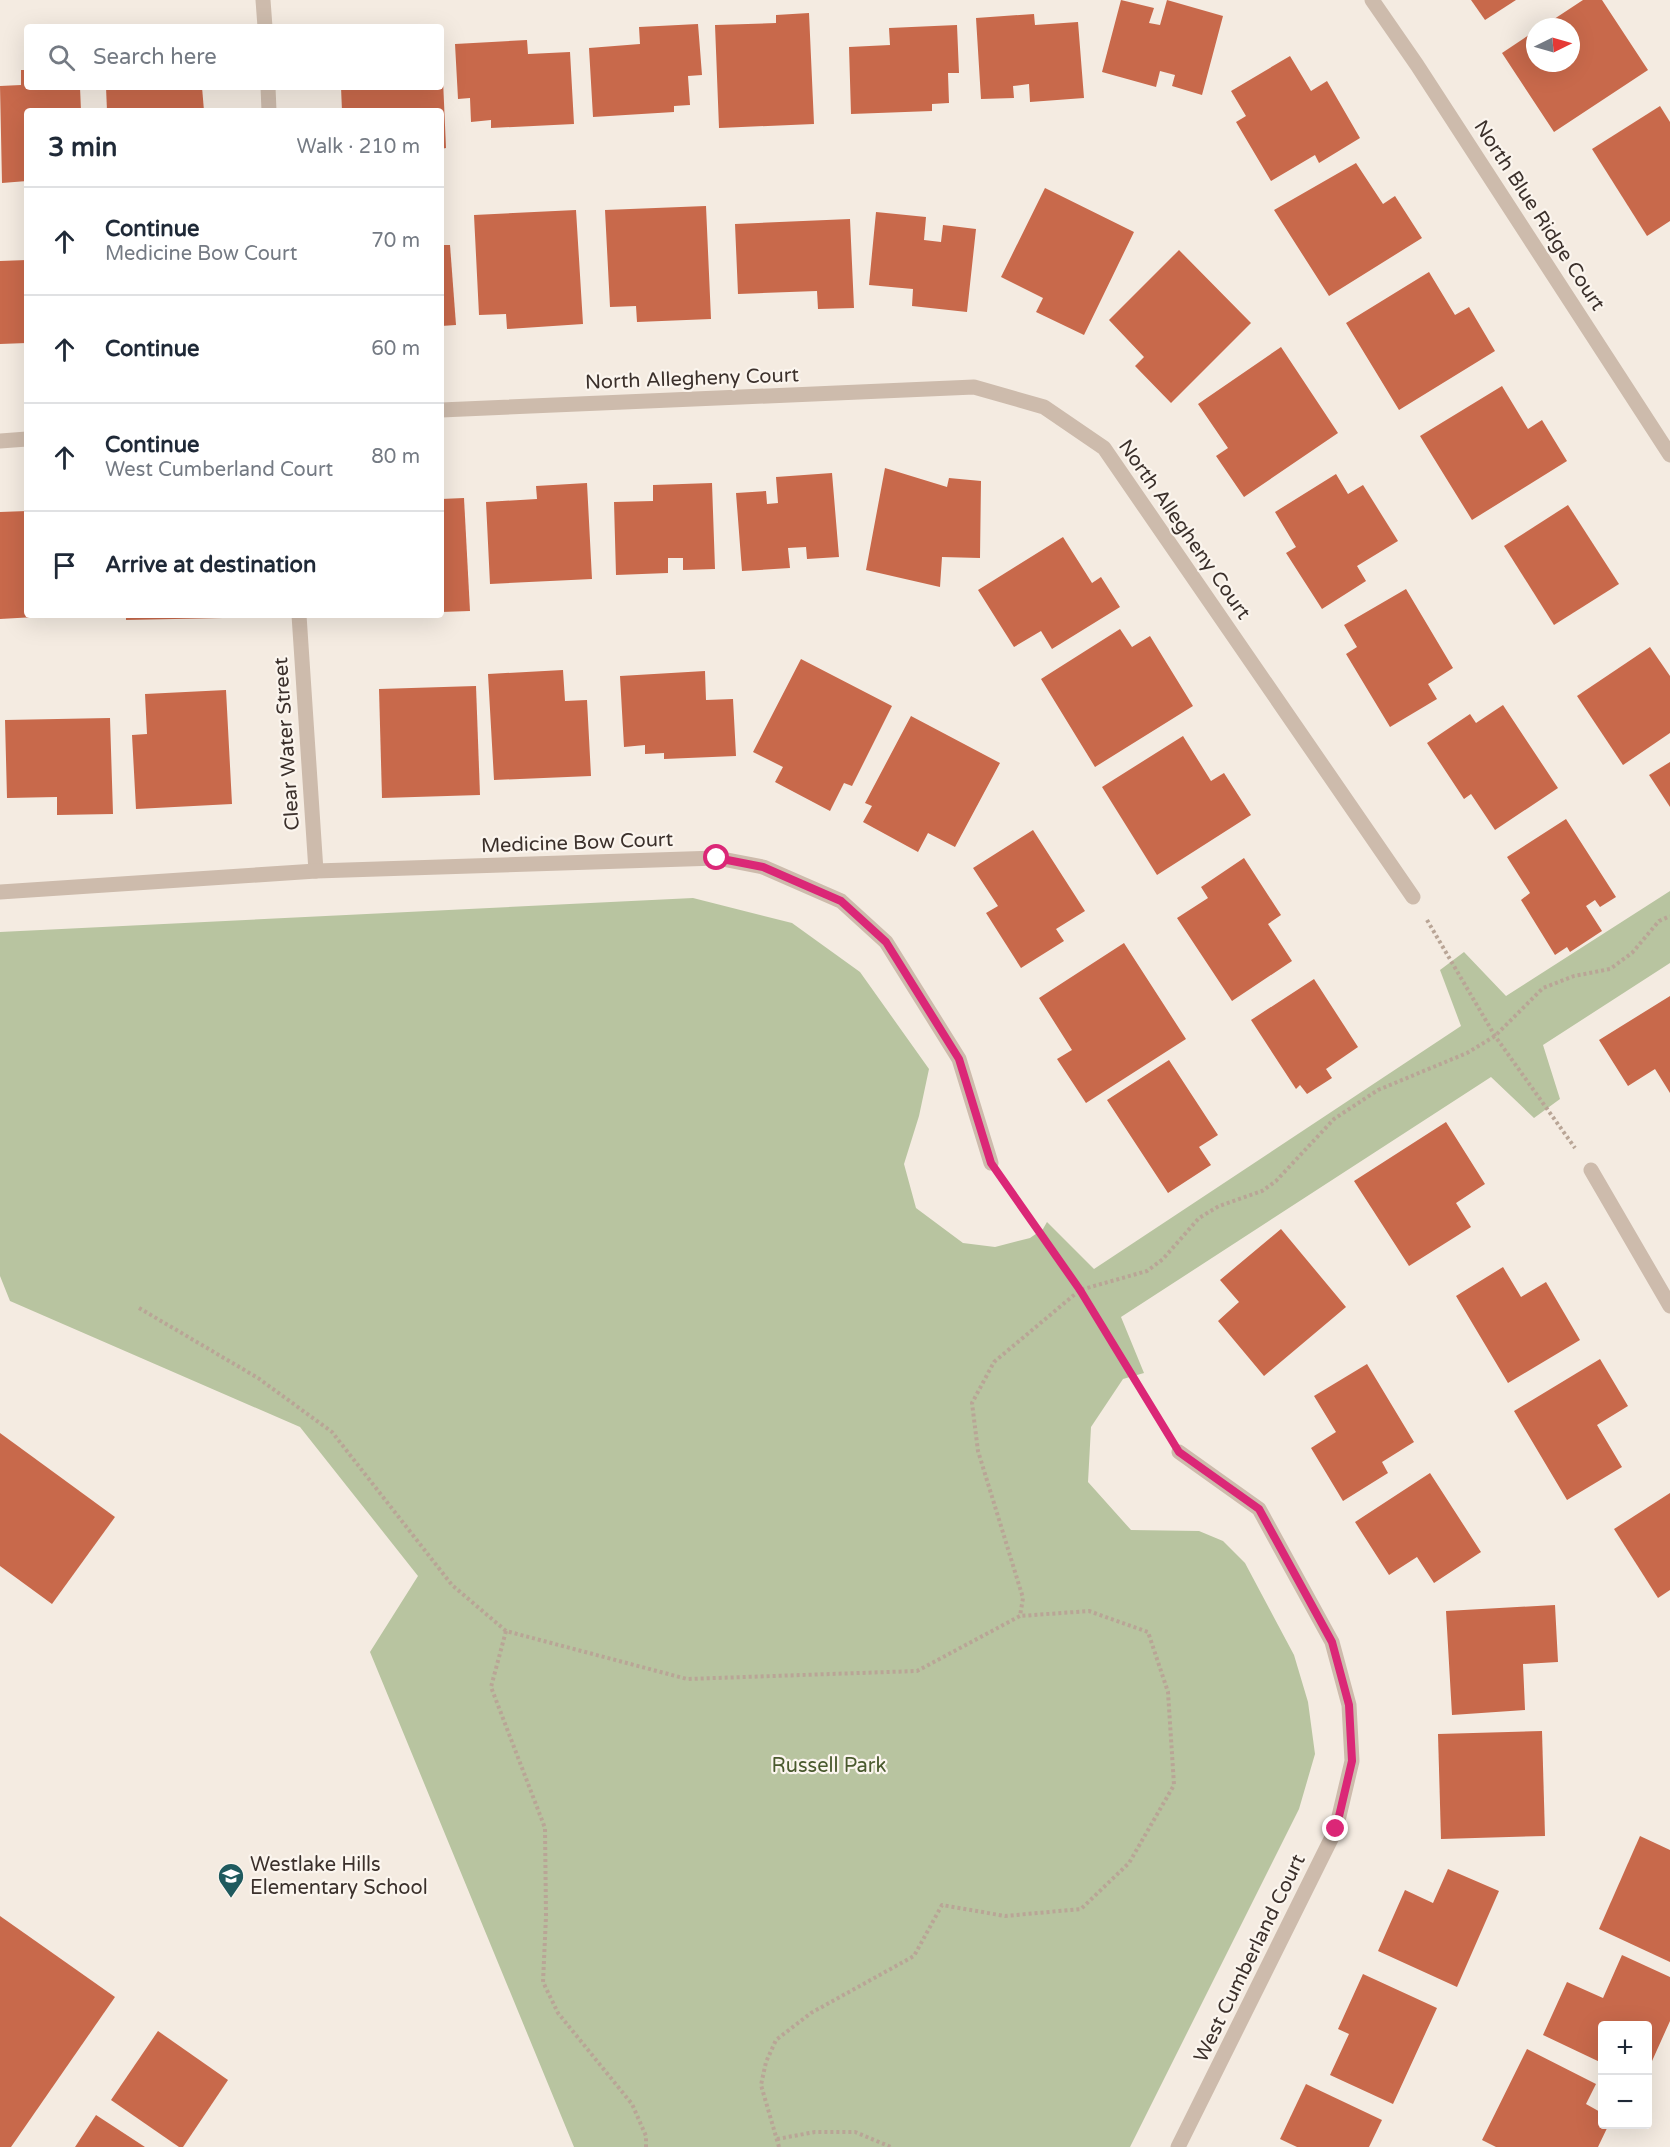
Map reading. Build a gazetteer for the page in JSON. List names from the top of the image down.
{
  "streets": {
    "street": [
      "North Blue Ridge Court",
      "North Allegheny Court",
      "Clear Water Street",
      "Medicine Bow Court",
      "West Cumberland Court"
    ]
  },
  "crossings": [
    ["Clear Water Street", "Medicine Bow Court"]
  ],
  "parks": ["Russell Park"],
  "places": {
    "school or university": ["Westlake Hills Elementary School"]
  },
  "north": "right",
  "page": {
    "search": "Search here",
    "heading": ["3 min", "Walk · 210 m"],
    "list": [
      ["Continue", "Medicine Bow Court", "70 m"],
      ["Continue", "60 m"],
      ["Continue", "West Cumberland Court", "80 m"],
      "Arrive at destination"
    ],
    "map_buttons": ["+", "−"]
  }
}
